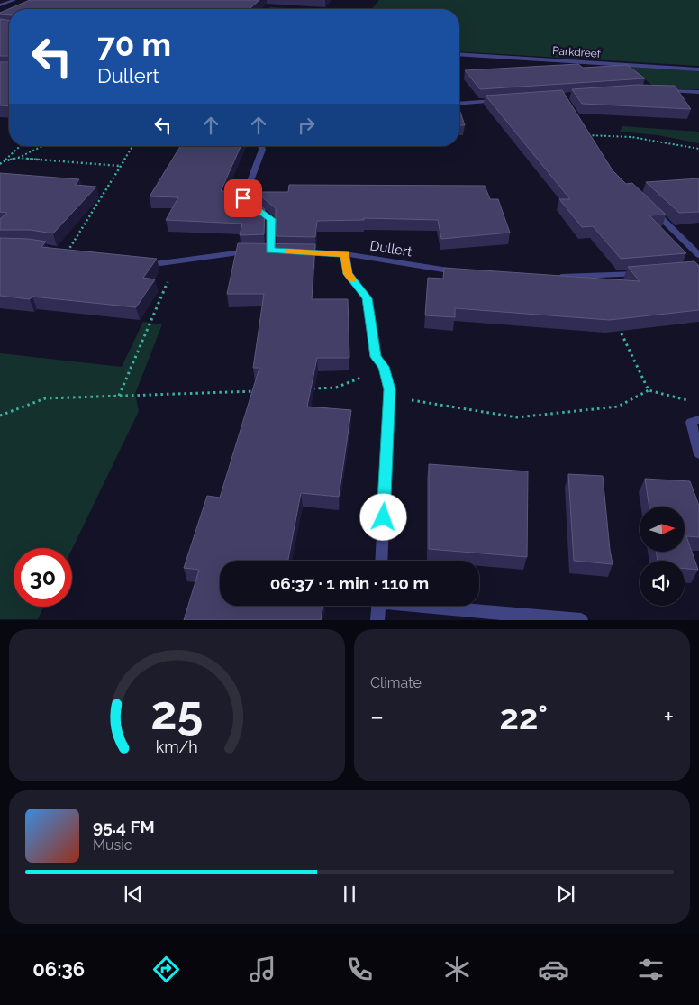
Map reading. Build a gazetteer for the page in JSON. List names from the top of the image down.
{
  "streets": {
    "street": ["Parkdreef", "Dullert"]
  },
  "north": "right",
  "page": {
    "turn": ["70 m", "Dullert"],
    "limit": "30",
    "trip": "06:37 · 1 min · 110 m",
    "tile": "Climate",
    "heat": ["−", "22°", "+"],
    "song": ["95.4 FM", "Music"],
    "tabs": "06:36",
    "gauge": ["25", "km/h"]
  }
}
